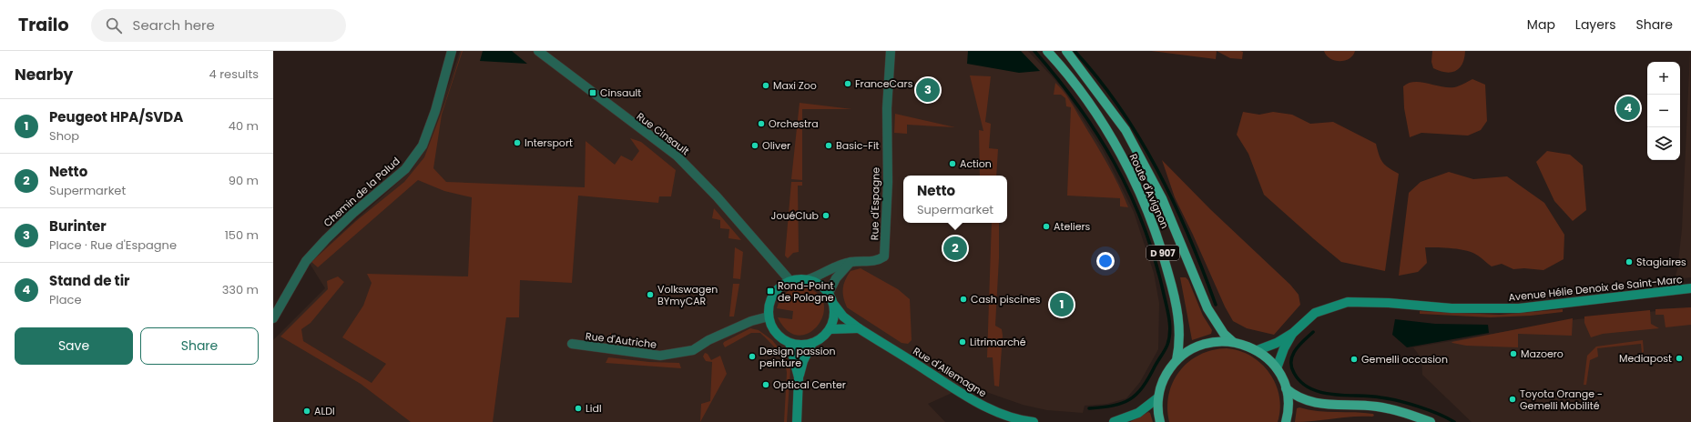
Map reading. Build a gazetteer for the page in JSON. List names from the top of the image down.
{
  "streets": {
    "main road": ["Route d'Avignon", "D 907"],
    "street": [
      "Rue Cinsault",
      "Chemin de la Palud",
      "Rue d'Espagne",
      "Avenue Hélie Denoix de Saint-Marc",
      "Rue d'Autriche",
      "Rue d'Allemagne"
    ]
  },
  "crossings": [
    ["Rue Cinsault", "Rue d'Espagne"],
    ["Rue Cinsault", "Rue d'Autriche"],
    ["Rue Cinsault", "Rue d'Allemagne"],
    ["Route d'Avignon", "D 907"],
    ["Rue d'Espagne", "Rue d'Autriche"],
    ["Rue d'Espagne", "Rue d'Allemagne"],
    ["D 907", "Avenue Hélie Denoix de Saint-Marc"],
    ["Rue d'Autriche", "Rue d'Allemagne"]
  ],
  "places": {
    "other": [
      "FranceCars",
      "Maxi Zoo",
      "Orchestra",
      "Intersport",
      "Oliver",
      "Basic-Fit",
      "Action",
      "JouéClub",
      "Ateliers",
      "Stagiaires",
      "Volkswagen BYmyCAR",
      "Cash piscines",
      "Litrimarché",
      "Mazoero",
      "Design passion peinture",
      "Mediapost",
      "Gemelli occasion",
      "Optical Center",
      "Toyota Orange - Gemelli Mobilité",
      "Lidl",
      "ALDI"
    ],
    "transit": ["Cinsault", "Rond-Point de Pologne"]
  },
  "page": {
    "header": "Trailo",
    "search": "Search here",
    "nav": ["Map", "Layers", "Share"],
    "heading": ["Nearby", "4 results"],
    "map_buttons": ["+", "−"],
    "pins": [
      "3",
      "4",
      "2",
      "1"
    ],
    "list": [
      {
        "mark": "1",
        "name": "Peugeot HPA/SVDA",
        "note": "Shop",
        "value": "40 m"
      },
      {
        "mark": "2",
        "name": "Netto",
        "note": "Supermarket",
        "value": "90 m"
      },
      {
        "mark": "3",
        "name": "Burinter",
        "note": "Place · Rue d'Espagne",
        "value": "150 m"
      },
      {
        "mark": "4",
        "name": "Stand de tir",
        "note": "Place",
        "value": "330 m"
      }
    ],
    "popup": ["Netto", "Supermarket"],
    "buttons": ["Save", "Share"]
  }
}
